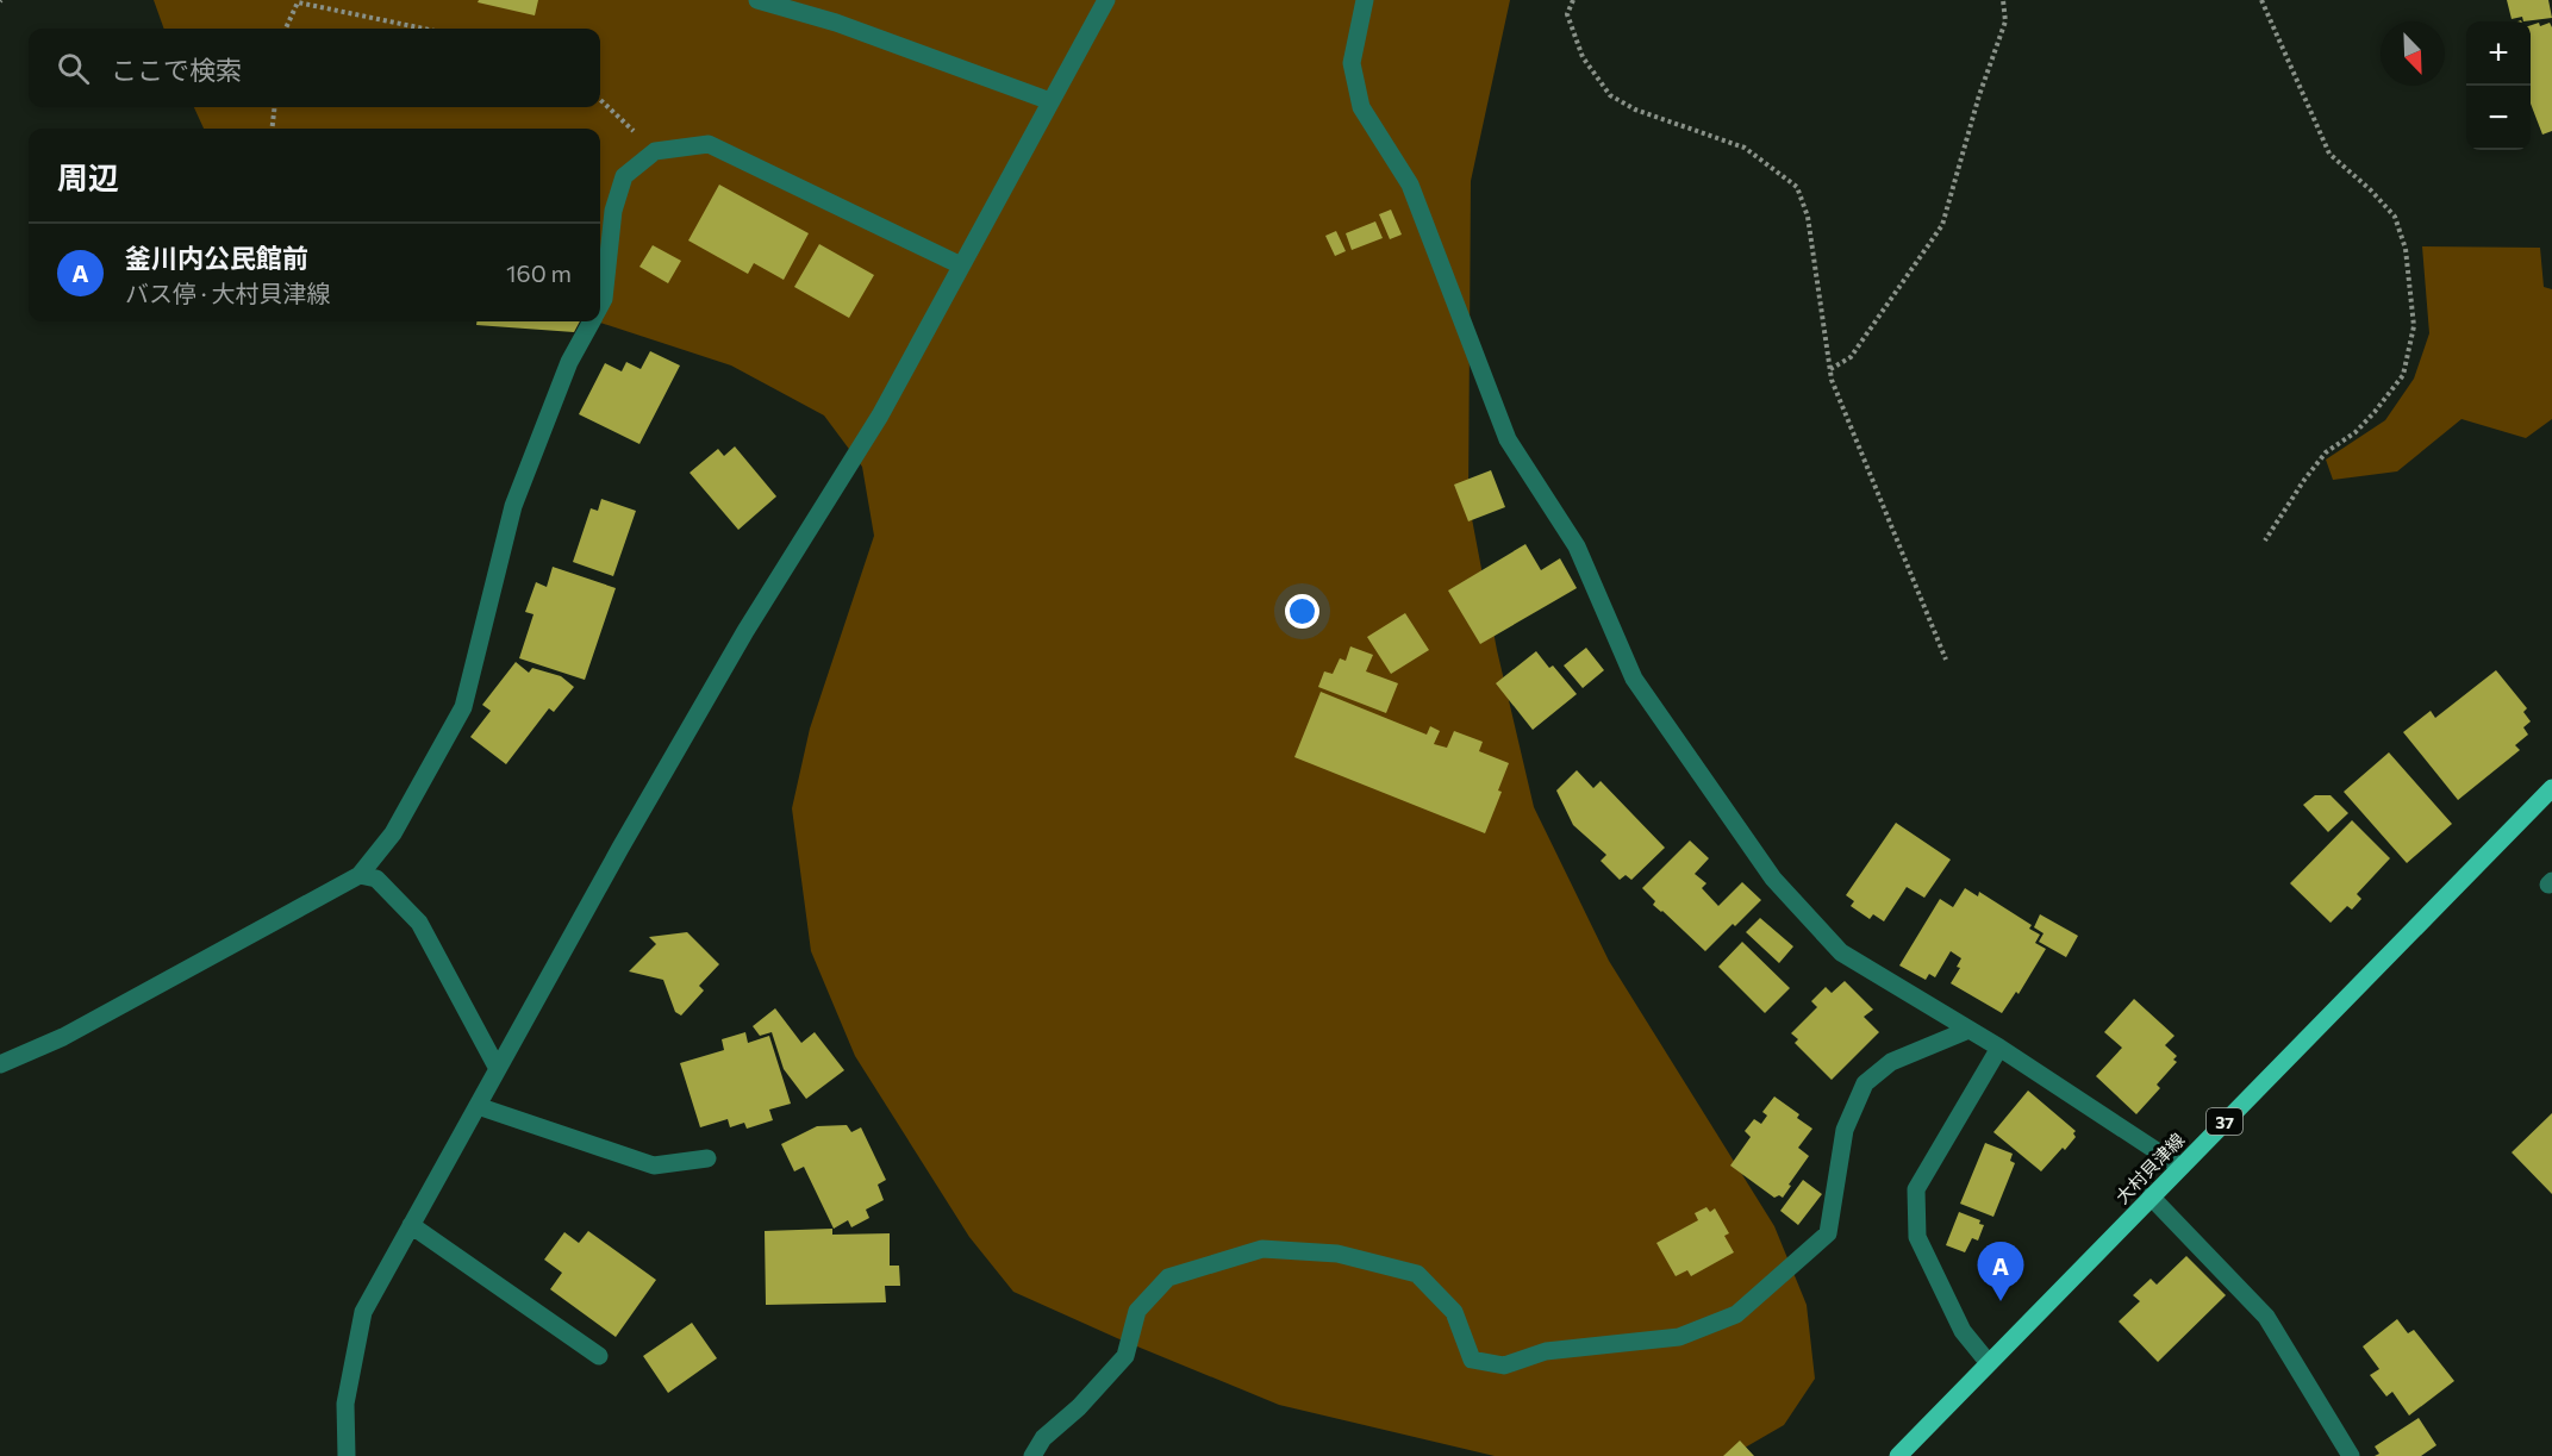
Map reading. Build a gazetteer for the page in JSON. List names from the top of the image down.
{
  "streets": {
    "main road": ["37", "大村貝津線"]
  },
  "north": "bottom right",
  "page": {
    "map_buttons": ["+", "−"],
    "search": "ここで検索",
    "heading": "周辺",
    "list": [
      {
        "mark": "A",
        "name": "釜川内公民館前",
        "note": "バス停 · 大村貝津線",
        "value": "160 m"
      }
    ],
    "pins": "A"
  }
}
